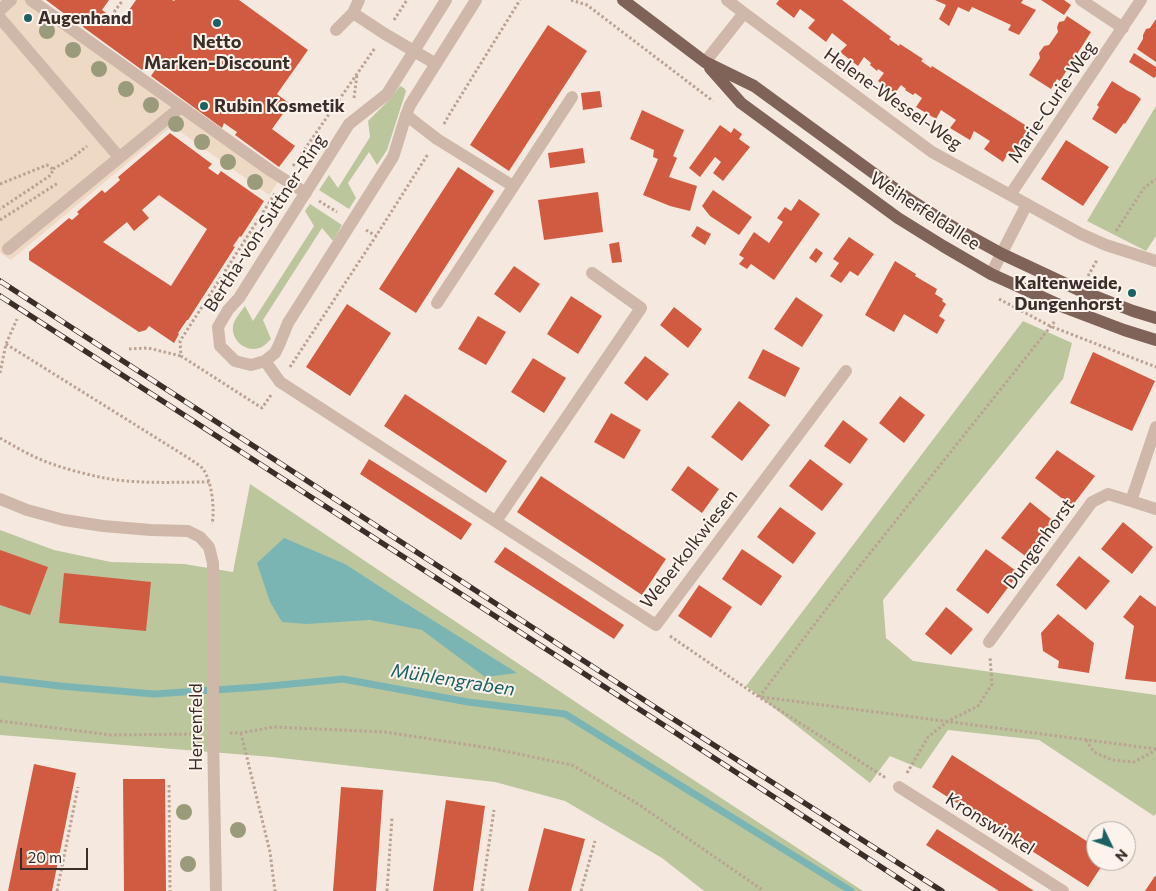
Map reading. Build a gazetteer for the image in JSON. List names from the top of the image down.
{
  "streets": {
    "main road": ["Weiherfeldallee"],
    "street": [
      "Helene-Wessel-Weg",
      "Marie-Curie-Weg",
      "Bertha-von-Suttner-Ring",
      "Dungenhorst",
      "Weberkolkwiesen",
      "Herrenfeld",
      "Kronswinkel"
    ]
  },
  "crossings": [
    ["Helene-Wessel-Weg", "Marie-Curie-Weg"],
    ["Bertha-von-Suttner-Ring", "Weberkolkwiesen"]
  ],
  "water": ["Mühlengraben"],
  "places": [
    "Augenhand",
    "Netto Marken-Discount",
    "Rubin Kosmetik",
    "Kaltenweide, Dungenhorst"
  ],
  "scale_bar": "20 m",
  "north": "bottom right"
}
